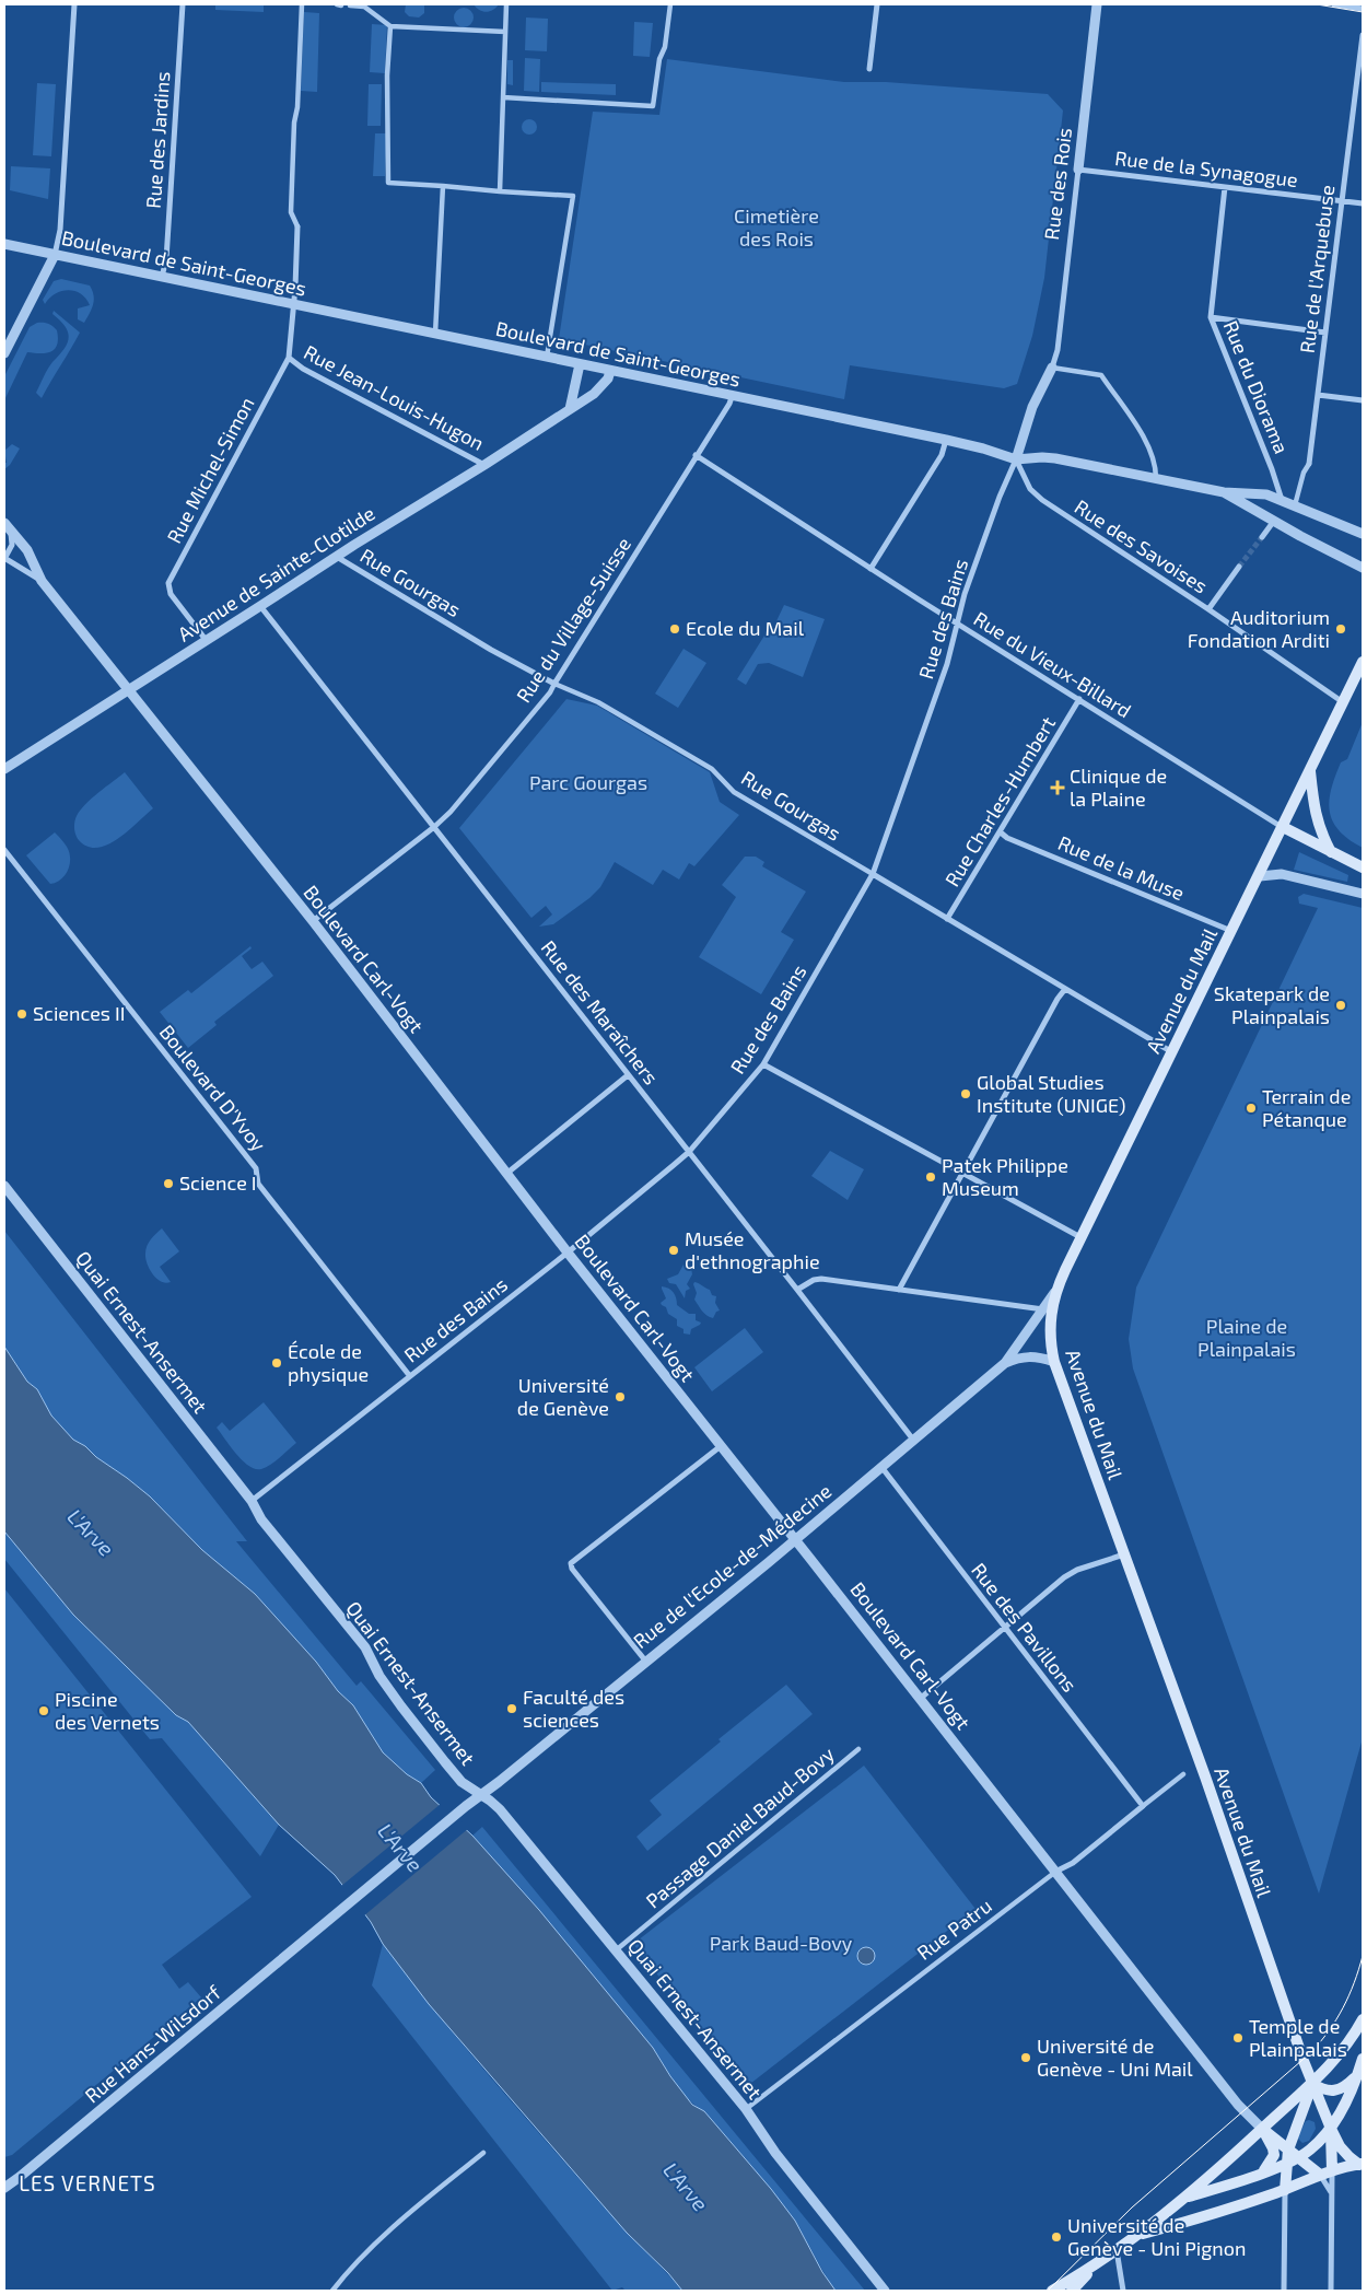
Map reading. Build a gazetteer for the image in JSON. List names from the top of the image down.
{
  "streets": {
    "main road": ["Avenue du Mail"],
    "street": [
      "Rue des Jardins",
      "Rue de la Synagogue",
      "Rue des Rois",
      "Boulevard de Saint-Georges",
      "Rue de l'Arquebuse",
      "Rue du Diorama",
      "Rue Jean-Louis-Hugon",
      "Rue Michel-Simon",
      "Rue des Savoises",
      "Avenue de Sainte-Clotilde",
      "Rue Gourgas",
      "Rue des Bains",
      "Rue du Village-Suisse",
      "Rue du Vieux-Billard",
      "Rue Charles-Humbert",
      "Rue de la Muse",
      "Boulevard Carl-Vogt",
      "Rue des Maraîchers",
      "Boulevard D'Yvoy",
      "Quai Ernest-Ansermet",
      "Rue de l'Ecole-de-Médecine",
      "Rue des Pavillons",
      "Passage Daniel Baud-Bovy",
      "Rue Patru",
      "Rue Hans-Wilsdorf"
    ]
  },
  "crossings": [
    ["Rue des Jardins", "Boulevard de Saint-Georges"],
    ["Rue de la Synagogue", "Rue des Rois"],
    ["Rue de la Synagogue", "Rue de l'Arquebuse"],
    ["Rue de la Synagogue", "Rue du Diorama"],
    ["Rue des Rois", "Boulevard de Saint-Georges"],
    ["Rue des Rois", "Rue des Savoises"],
    ["Rue des Rois", "Rue des Bains"],
    ["Boulevard de Saint-Georges", "Rue Michel-Simon"],
    ["Boulevard de Saint-Georges", "Rue des Savoises"],
    ["Boulevard de Saint-Georges", "Avenue de Sainte-Clotilde"],
    ["Boulevard de Saint-Georges", "Rue des Bains"],
    ["Boulevard de Saint-Georges", "Rue du Village-Suisse"],
    ["Rue Jean-Louis-Hugon", "Rue Michel-Simon"],
    ["Rue Jean-Louis-Hugon", "Avenue de Sainte-Clotilde"],
    ["Rue Michel-Simon", "Avenue de Sainte-Clotilde"],
    ["Rue des Savoises", "Rue des Bains"],
    ["Rue des Savoises", "Avenue du Mail"],
    ["Avenue de Sainte-Clotilde", "Rue Gourgas"],
    ["Avenue de Sainte-Clotilde", "Boulevard Carl-Vogt"],
    ["Avenue de Sainte-Clotilde", "Rue des Maraîchers"],
    ["Rue Gourgas", "Rue des Bains"],
    ["Rue Gourgas", "Rue du Village-Suisse"],
    ["Rue Gourgas", "Rue Charles-Humbert"],
    ["Rue Gourgas", "Avenue du Mail"],
    ["Rue des Bains", "Rue du Vieux-Billard"],
    ["Rue des Bains", "Boulevard Carl-Vogt"],
    ["Rue des Bains", "Rue des Maraîchers"],
    ["Rue des Bains", "Boulevard D'Yvoy"],
    ["Rue des Bains", "Quai Ernest-Ansermet"],
    ["Rue du Village-Suisse", "Rue du Vieux-Billard"],
    ["Rue du Village-Suisse", "Boulevard Carl-Vogt"],
    ["Rue du Village-Suisse", "Rue des Maraîchers"],
    ["Rue du Vieux-Billard", "Rue Charles-Humbert"],
    ["Rue du Vieux-Billard", "Avenue du Mail"],
    ["Rue Charles-Humbert", "Rue de la Muse"],
    ["Rue de la Muse", "Avenue du Mail"],
    ["Boulevard Carl-Vogt", "Rue de l'Ecole-de-Médecine"],
    ["Boulevard Carl-Vogt", "Rue Patru"],
    ["Rue des Maraîchers", "Rue de l'Ecole-de-Médecine"],
    ["Quai Ernest-Ansermet", "Rue de l'Ecole-de-Médecine"],
    ["Quai Ernest-Ansermet", "Passage Daniel Baud-Bovy"],
    ["Quai Ernest-Ansermet", "Rue Patru"],
    ["Rue de l'Ecole-de-Médecine", "Rue des Pavillons"],
    ["Rue de l'Ecole-de-Médecine", "Rue Hans-Wilsdorf"],
    ["Rue des Pavillons", "Rue Patru"]
  ],
  "districts": ["LES VERNETS"],
  "water": ["L'Arve"],
  "parks": [
    "Cimetière des Rois",
    "Parc Gourgas",
    "Plaine de Plainpalais",
    "Park Baud-Bovy"
  ],
  "places": {
    "other": [
      "Ecole du Mail",
      "Auditorium Fondation Arditi",
      "Skatepark de Plainpalais",
      "Sciences II",
      "Global Studies Institute (UNIGE)",
      "Terrain de Pétanque",
      "Patek Philippe Museum",
      "Science I",
      "Musée d'ethnographie",
      "École de physique",
      "Université de Genève",
      "Faculté des sciences",
      "Piscine des Vernets",
      "Temple de Plainpalais",
      "Université de Genève - Uni Mail",
      "Université de Genève - Uni Pignon"
    ],
    "health": ["Clinique de la Plaine"]
  }
}
